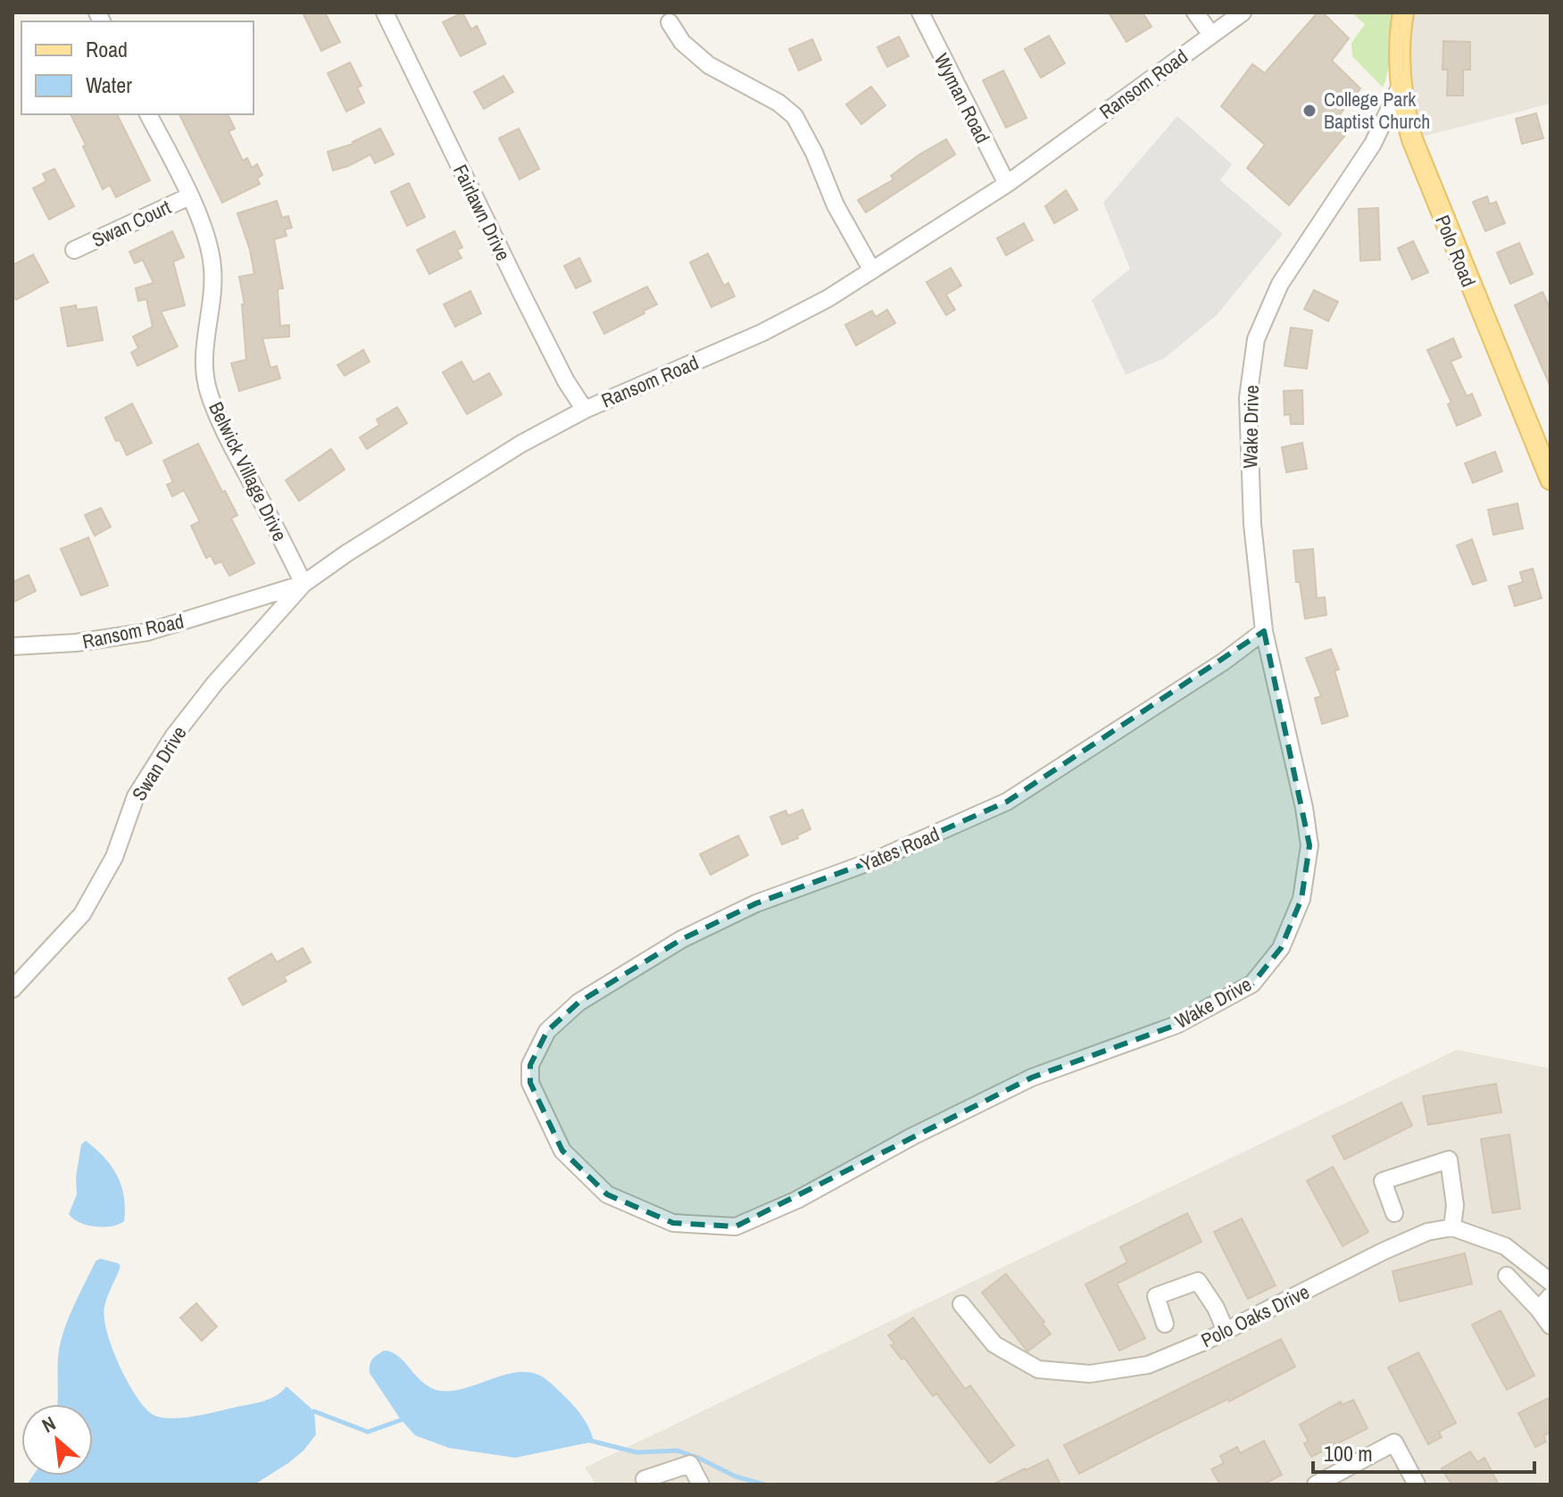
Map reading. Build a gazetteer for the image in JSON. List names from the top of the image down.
{
  "streets": {
    "main road": ["Polo Road"],
    "street": [
      "Ransom Road",
      "Wyman Road",
      "Fairlawn Drive",
      "Swan Court",
      "Wake Drive",
      "Belwick Village Drive",
      "Swan Drive",
      "Yates Road",
      "Polo Oaks Drive"
    ]
  },
  "crossings": [
    ["Ransom Road", "Wyman Road"],
    ["Ransom Road", "Fairlawn Drive"],
    ["Ransom Road", "Belwick Village Drive"],
    ["Ransom Road", "Swan Drive"],
    ["Swan Court", "Belwick Village Drive"],
    ["Polo Road", "Wake Drive"],
    ["Wake Drive", "Yates Road"],
    ["Belwick Village Drive", "Swan Drive"]
  ],
  "places": ["College Park Baptist Church"],
  "legend": ["Road", "Water"],
  "scale_bar": "100 m",
  "north": "top left"
}
